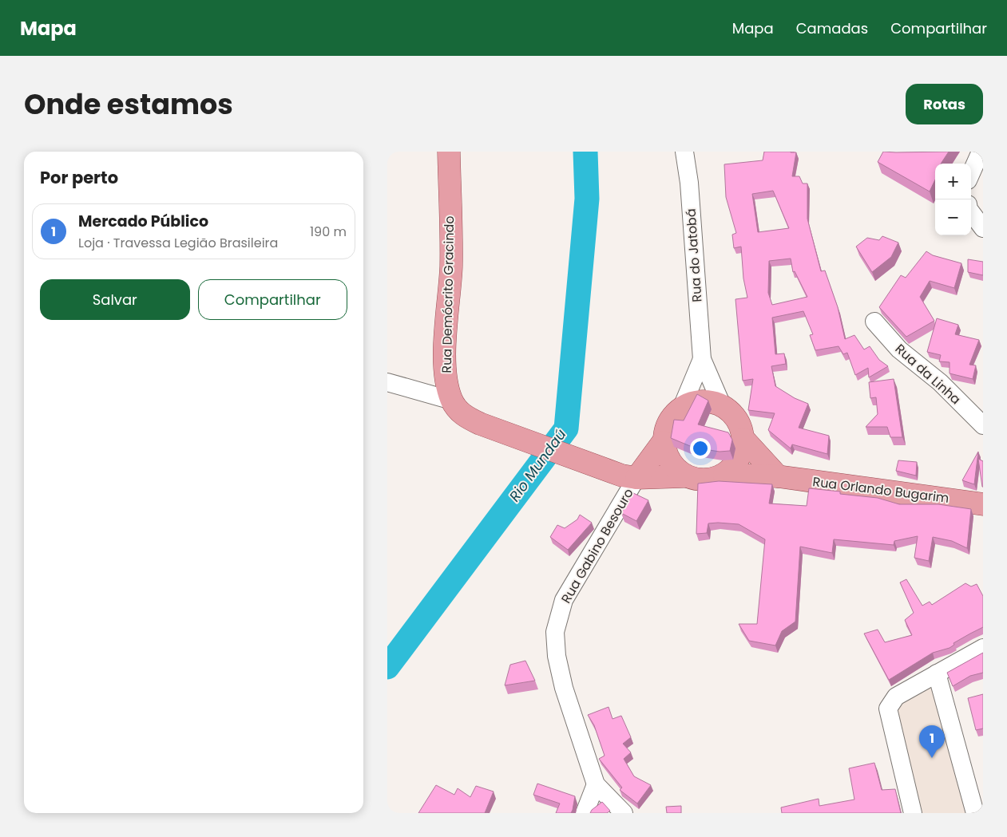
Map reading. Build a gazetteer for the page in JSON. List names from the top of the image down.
{
  "streets": {
    "main road": ["Rua Demócrito Gracindo", "Rua Orlando Bugarim"],
    "street": ["Rua do Jatobá", "Rua da Linha", "Rua Gabino Besouro"]
  },
  "crossings": [
    ["Rua do Jatobá", "Rua Demócrito Gracindo"],
    ["Rua do Jatobá", "Rua Orlando Bugarim"],
    ["Rua Demócrito Gracindo", "Rua Orlando Bugarim"],
    ["Rua Demócrito Gracindo", "Rua Gabino Besouro"]
  ],
  "water": ["Rio Mundaú"],
  "page": {
    "header": "Mapa",
    "nav": ["Mapa", "Camadas", "Compartilhar"],
    "title": "Onde estamos",
    "buttons": [
      "Rotas",
      ["Salvar", "Compartilhar"]
    ],
    "heading": "Por perto",
    "map_buttons": ["+", "−"],
    "list": [
      {
        "mark": "1",
        "name": "Mercado Público",
        "note": "Loja · Travessa Legião Brasileira",
        "value": "190 m"
      }
    ],
    "pins": "1"
  }
}
